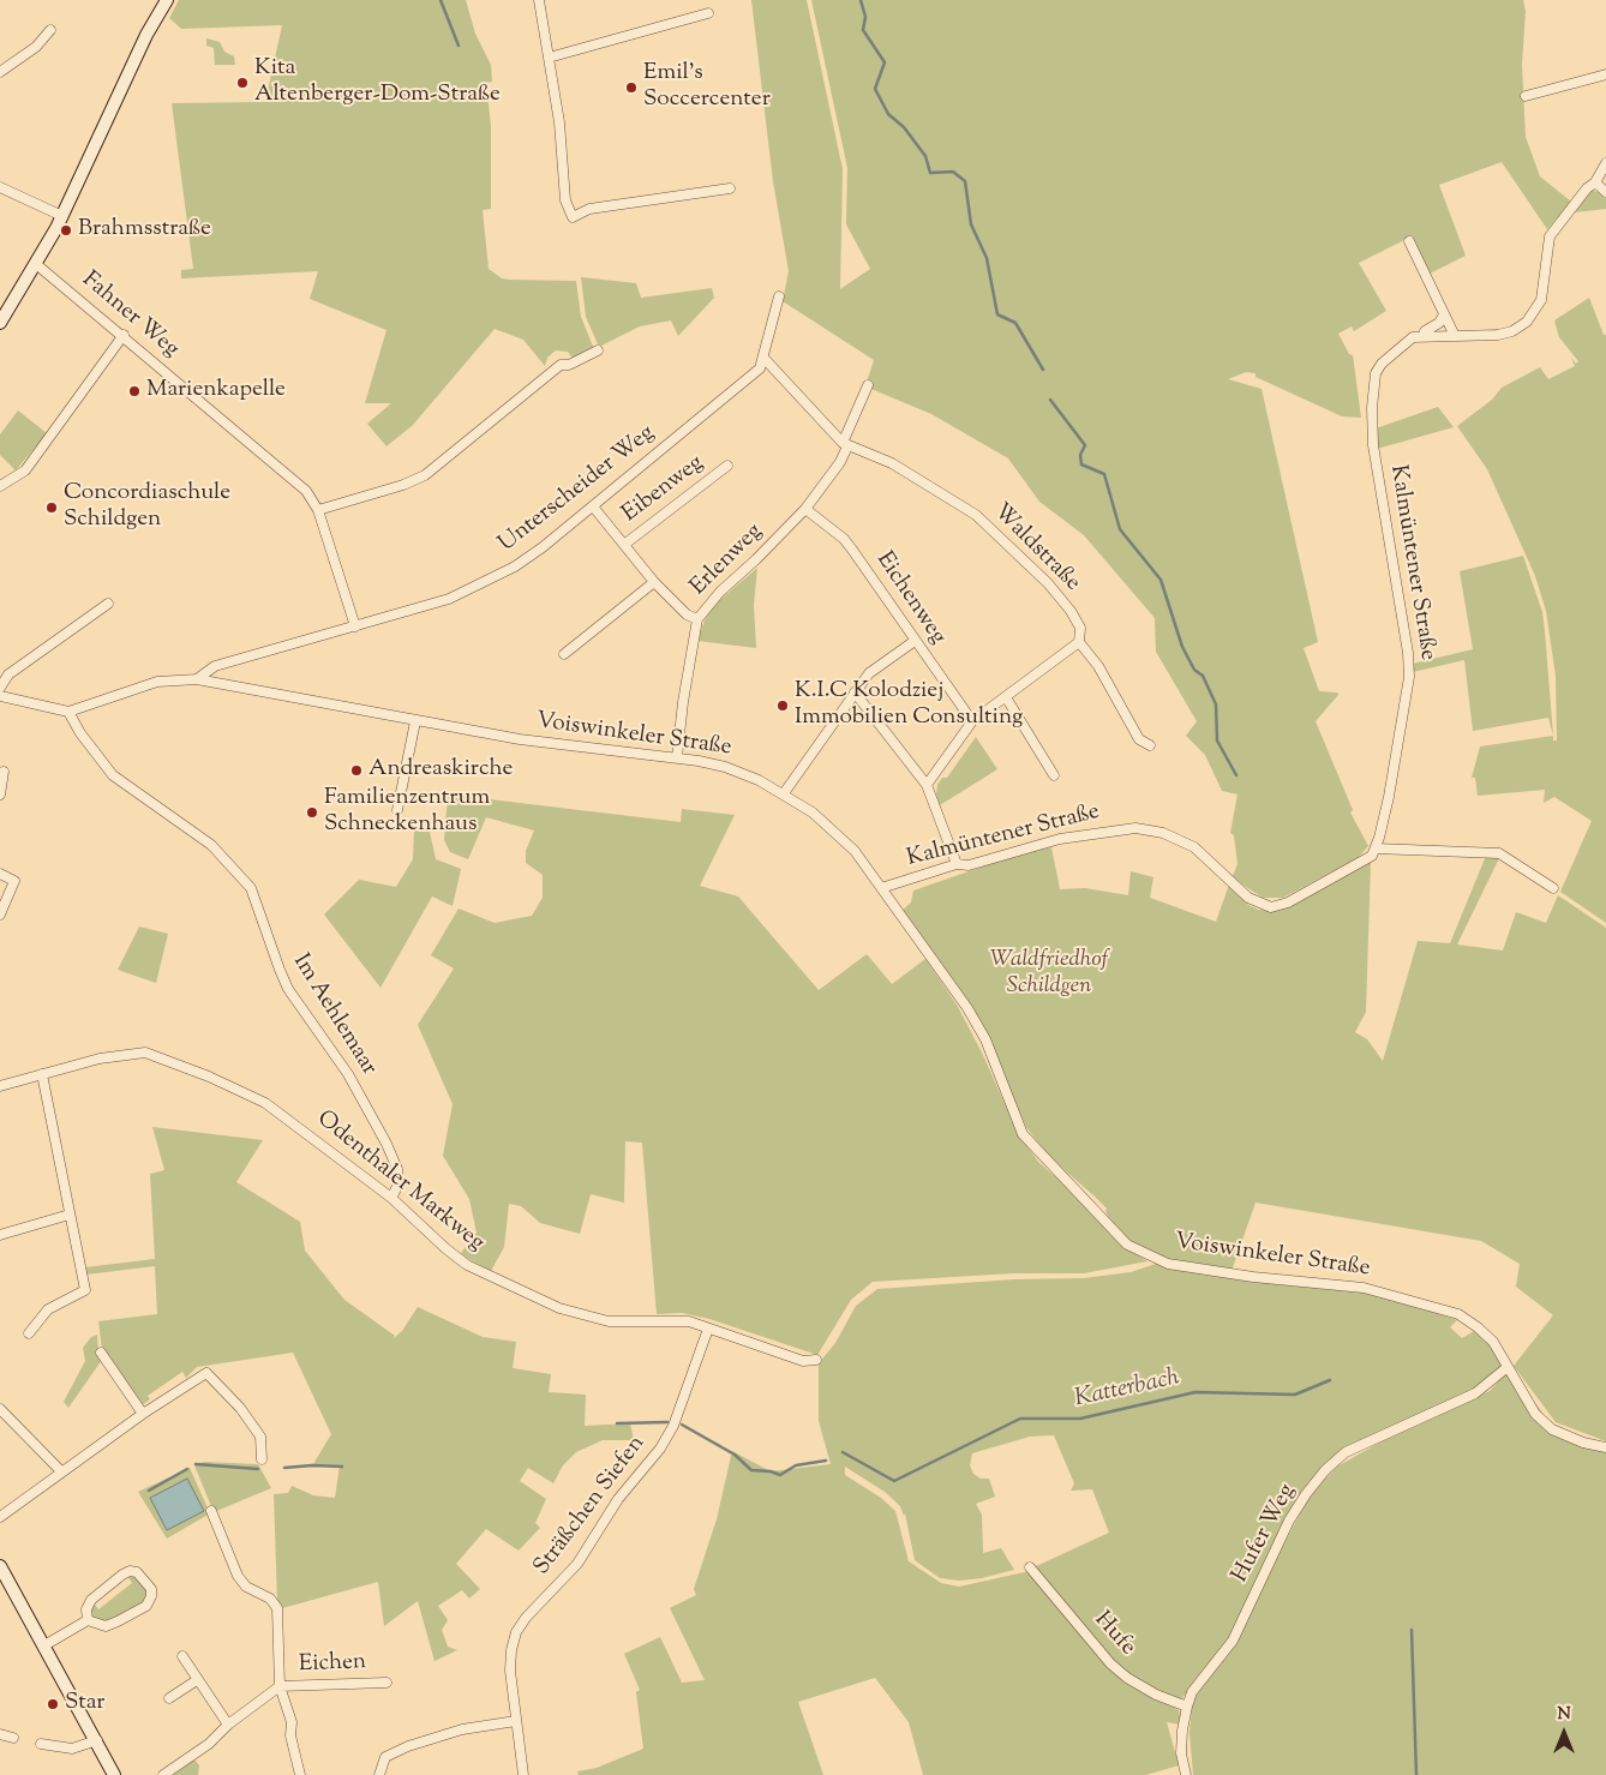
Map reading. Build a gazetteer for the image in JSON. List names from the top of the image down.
{
  "streets": {
    "street": [
      "Fahner Weg",
      "Unterscheider Weg",
      "Eibenweg",
      "Waldstraße",
      "Erlenweg",
      "Kalmüntener Straße",
      "Eichenweg",
      "Voiswinkeler Straße",
      "Im Aehlemaar",
      "Odenthaler Markweg",
      "Sträßchen Siefen",
      "Hufer Weg",
      "Hufe",
      "Eichen"
    ]
  },
  "crossings": [
    ["Fahner Weg", "Unterscheider Weg"],
    ["Unterscheider Weg", "Waldstraße"],
    ["Unterscheider Weg", "Voiswinkeler Straße"],
    ["Waldstraße", "Erlenweg"],
    ["Erlenweg", "Eichenweg"],
    ["Erlenweg", "Voiswinkeler Straße"],
    ["Kalmüntener Straße", "Voiswinkeler Straße"],
    ["Voiswinkeler Straße", "Im Aehlemaar"],
    ["Voiswinkeler Straße", "Hufer Weg"],
    ["Im Aehlemaar", "Odenthaler Markweg"],
    ["Odenthaler Markweg", "Sträßchen Siefen"],
    ["Hufer Weg", "Hufe"]
  ],
  "water": ["Katterbach"],
  "parks": ["Waldfriedhof Schildgen"],
  "places": [
    "Kita Altenberger-Dom-Straße",
    "Emil's Soccercenter",
    "Brahmsstraße",
    "Marienkapelle",
    "Concordiaschule Schildgen",
    "K.I.C Kolodziej Immobilien Consulting",
    "Andreaskirche",
    "Familienzentrum Schneckenhaus",
    "Star"
  ],
  "north": "top"
}
